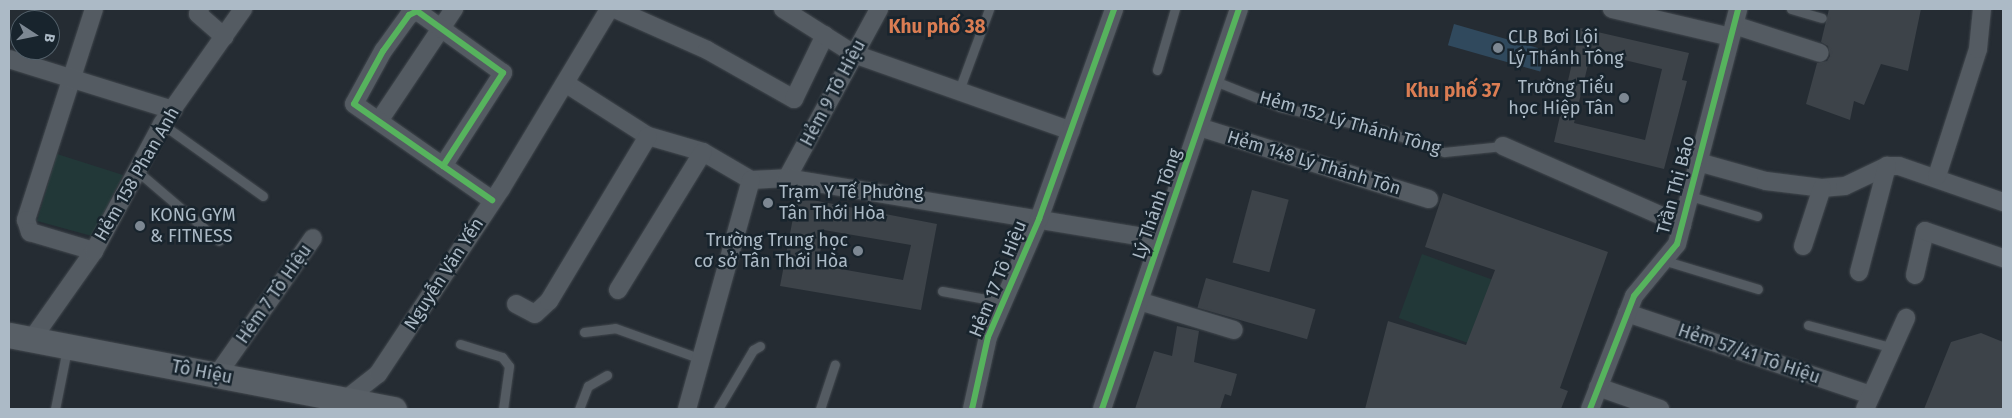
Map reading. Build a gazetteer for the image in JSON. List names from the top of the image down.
{
  "streets": {
    "street": [
      "Hẻm 9 Tô Hiệu",
      "Hẻm 152 Lý Thánh Tông",
      "Hẻm 148 Lý Thánh Tôn",
      "Hẻm 158 Phan Anh",
      "Trần Thị Báo",
      "Lý Thánh Tông",
      "Nguyễn Văn Yến",
      "Hẻm 17 Tô Hiệu",
      "Hẻm 7 Tô Hiệu",
      "Hẻm 57/41 Tô Hiệu",
      "Tô Hiệu"
    ]
  },
  "crossings": [
    ["Hẻm 152 Lý Thánh Tông", "Trần Thị Báo"],
    ["Hẻm 152 Lý Thánh Tông", "Lý Thánh Tông"],
    ["Hẻm 148 Lý Thánh Tôn", "Lý Thánh Tông"],
    ["Hẻm 158 Phan Anh", "Tô Hiệu"],
    ["Trần Thị Báo", "Hẻm 57/41 Tô Hiệu"],
    ["Nguyễn Văn Yến", "Tô Hiệu"],
    ["Hẻm 7 Tô Hiệu", "Tô Hiệu"]
  ],
  "districts": ["Khu phố 38", "Khu phố 37"],
  "places": [
    "CLB Bơi Lội Lý Thánh Tông",
    "Trường Tiểu học Hiệp Tân",
    "Trạm Y Tế Phường Tân Thới Hòa",
    "KONG GYM & FITNESS",
    "Trường Trung học cơ sở Tân Thới Hòa"
  ],
  "north": "right"
}
